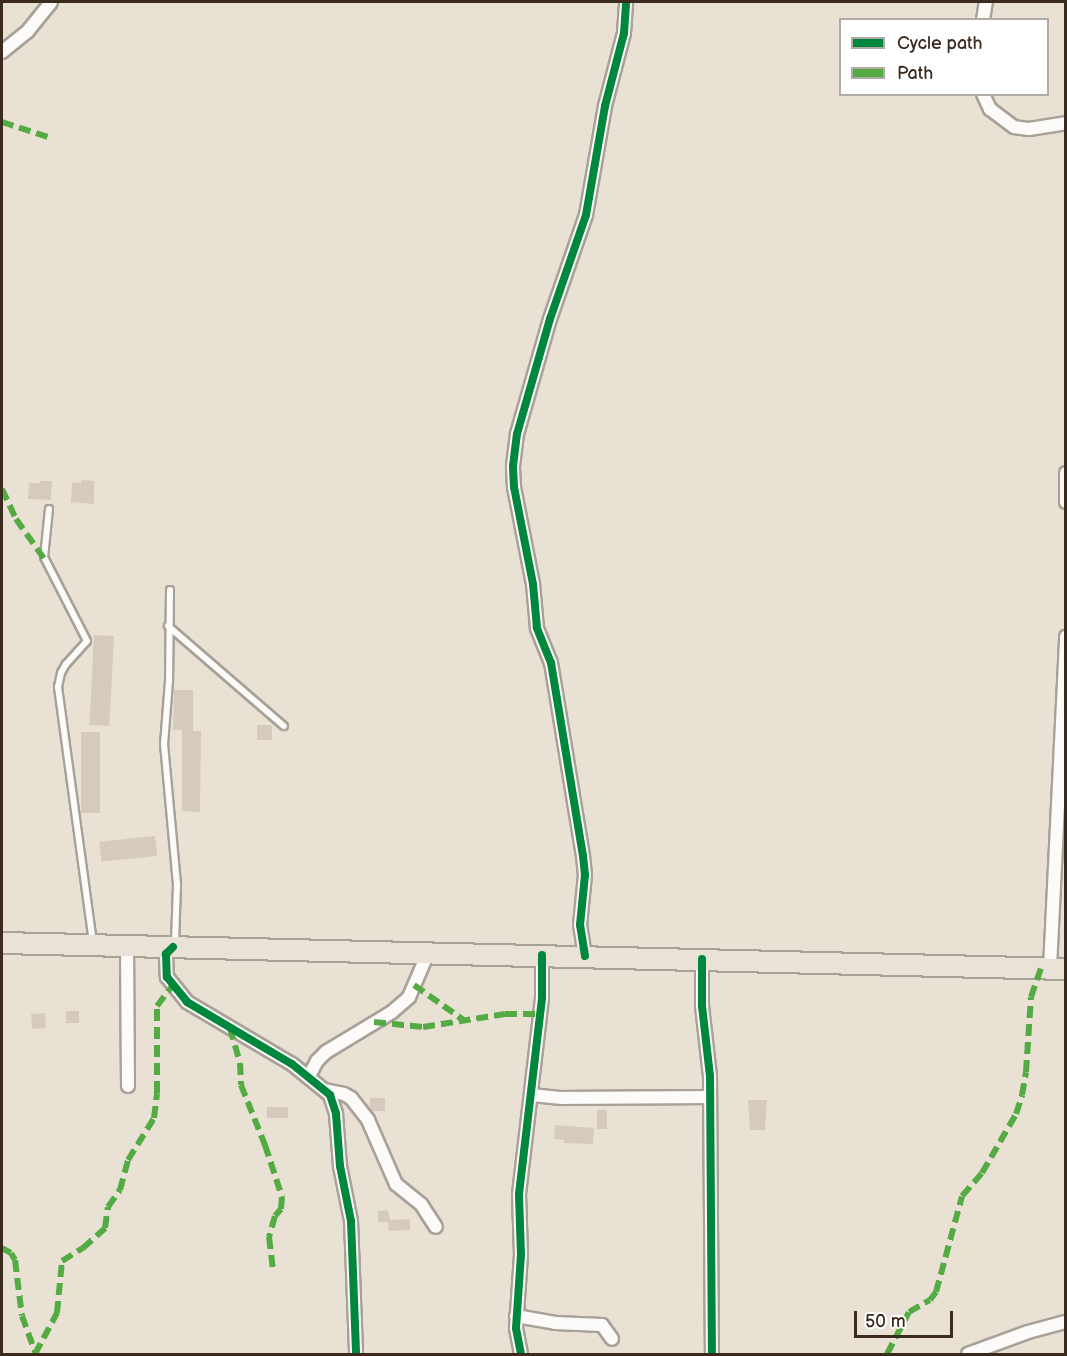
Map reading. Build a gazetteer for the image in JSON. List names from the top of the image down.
{
  "legend": ["Cycle path", "Path"],
  "scale_bar": "50 m"
}
